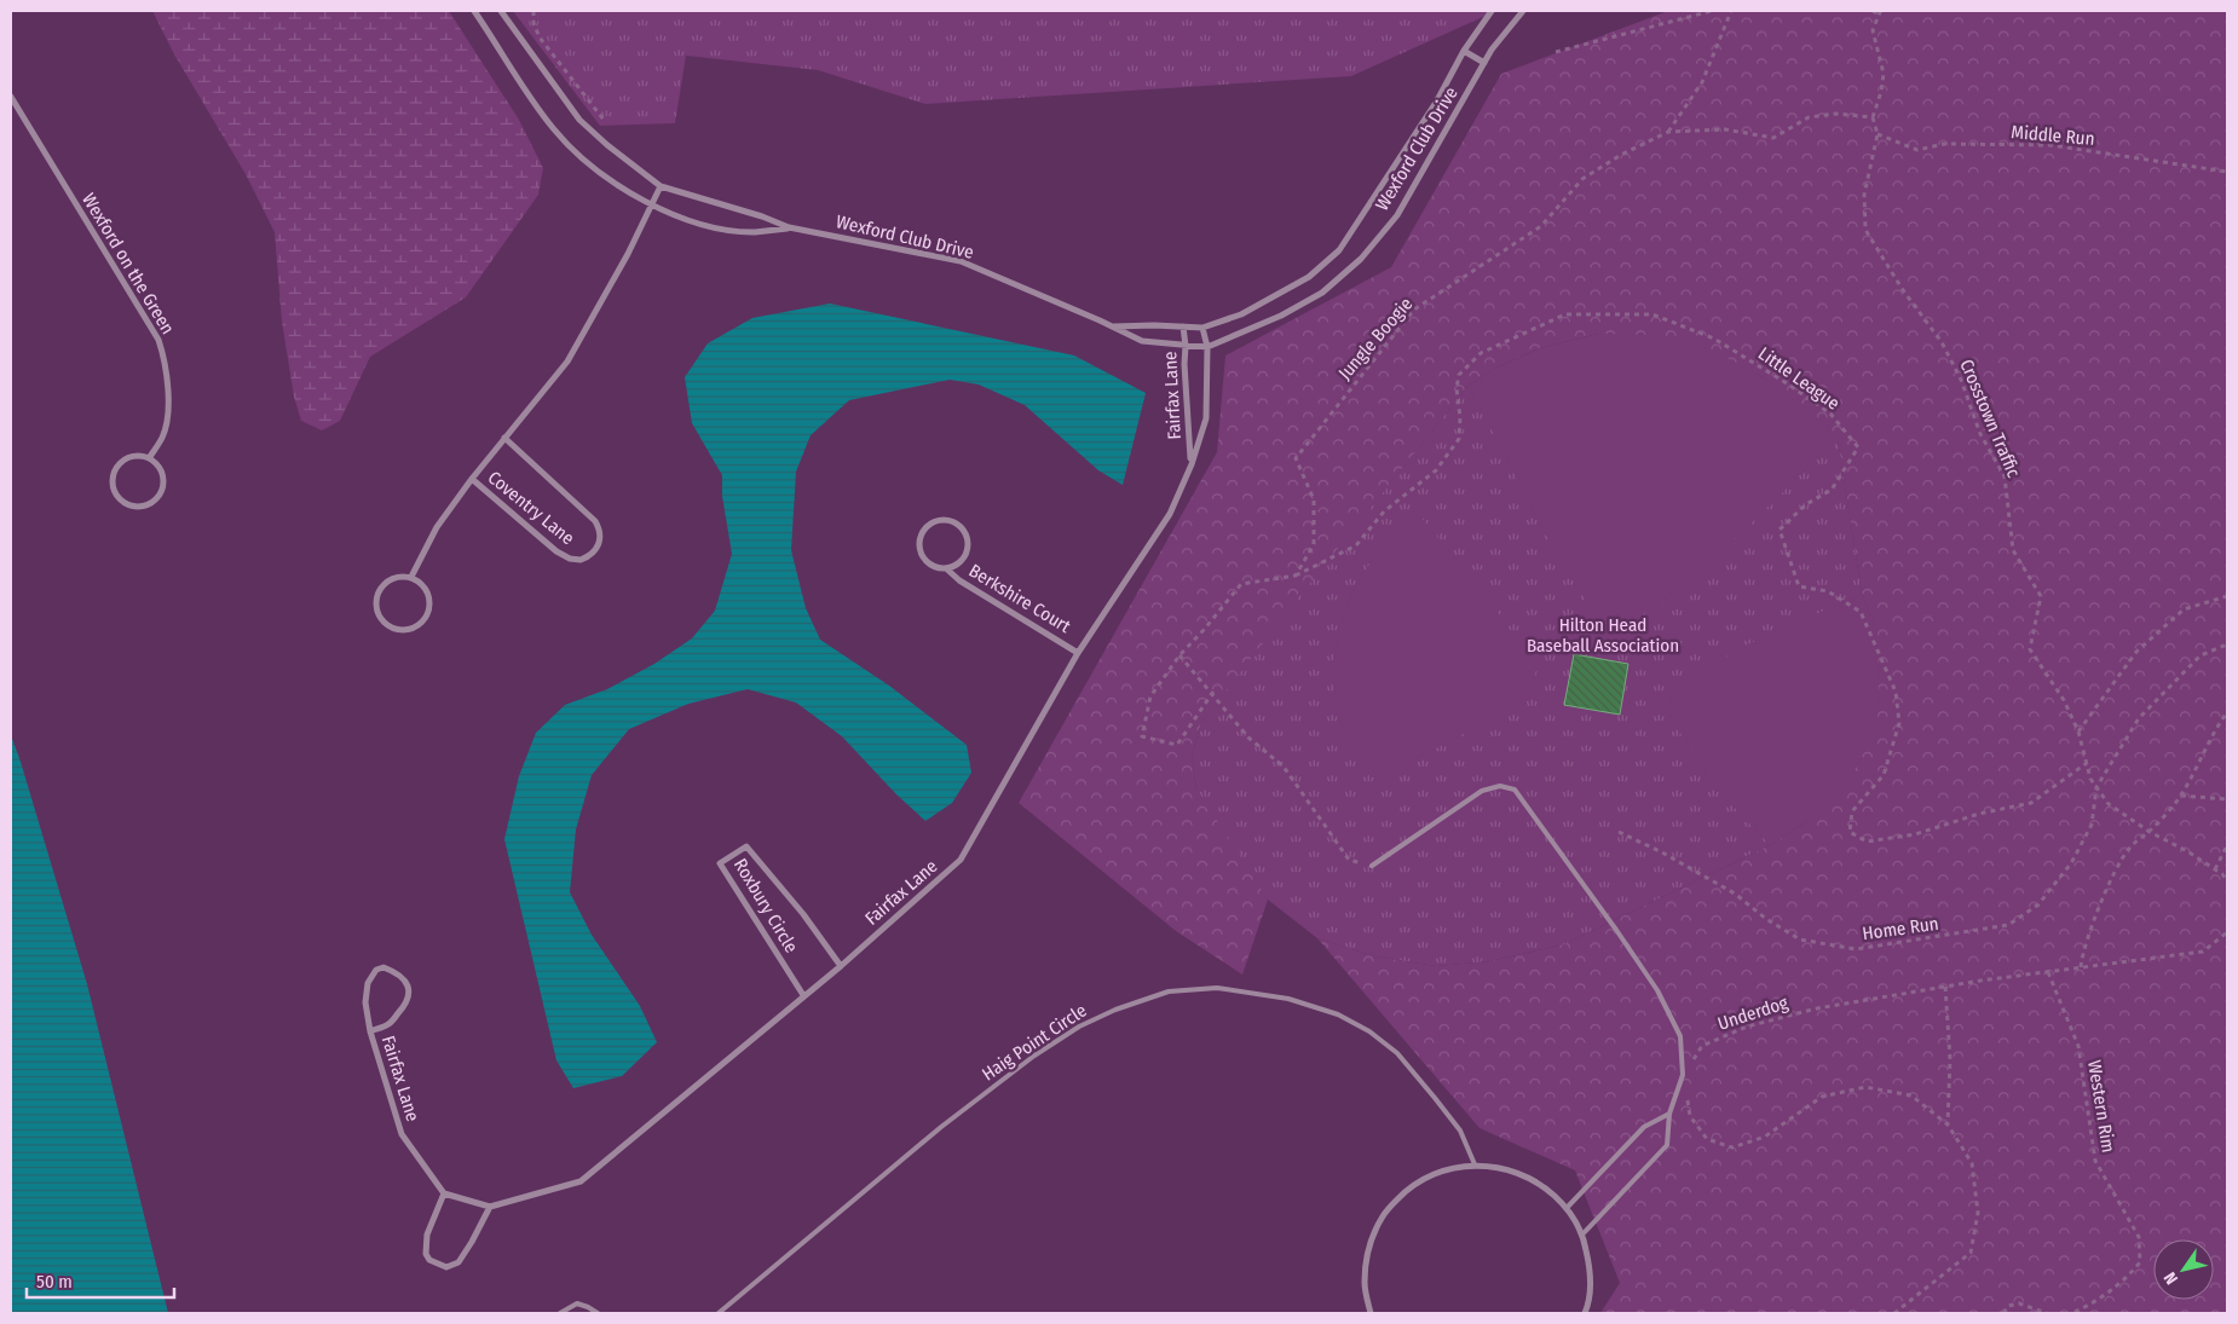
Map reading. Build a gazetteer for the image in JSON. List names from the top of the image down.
{
  "streets": {
    "street": [
      "Wexford Club Drive",
      "Wexford on the Green",
      "Fairfax Lane",
      "Coventry Lane",
      "Berkshire Court",
      "Roxbury Circle"
    ],
    "lane": ["Haig Point Circle"],
    "path": [
      "Middle Run",
      "Jungle Boogie",
      "Little League",
      "Crosstown Traffic",
      "Home Run",
      "Underdog",
      "Western Rim"
    ]
  },
  "crossings": [
    ["Middle Run", "Crosstown Traffic"],
    ["Wexford Club Drive", "Fairfax Lane"],
    ["Wexford Club Drive", "Coventry Lane"],
    ["Jungle Boogie", "Little League"],
    ["Jungle Boogie", "Crosstown Traffic"],
    ["Little League", "Crosstown Traffic"],
    ["Fairfax Lane", "Berkshire Court"],
    ["Fairfax Lane", "Roxbury Circle"],
    ["Crosstown Traffic", "Home Run"],
    ["Underdog", "Western Rim"]
  ],
  "parks": ["Hilton Head Baseball Association"],
  "scale_bar": "50 m",
  "north": "bottom left"
}
